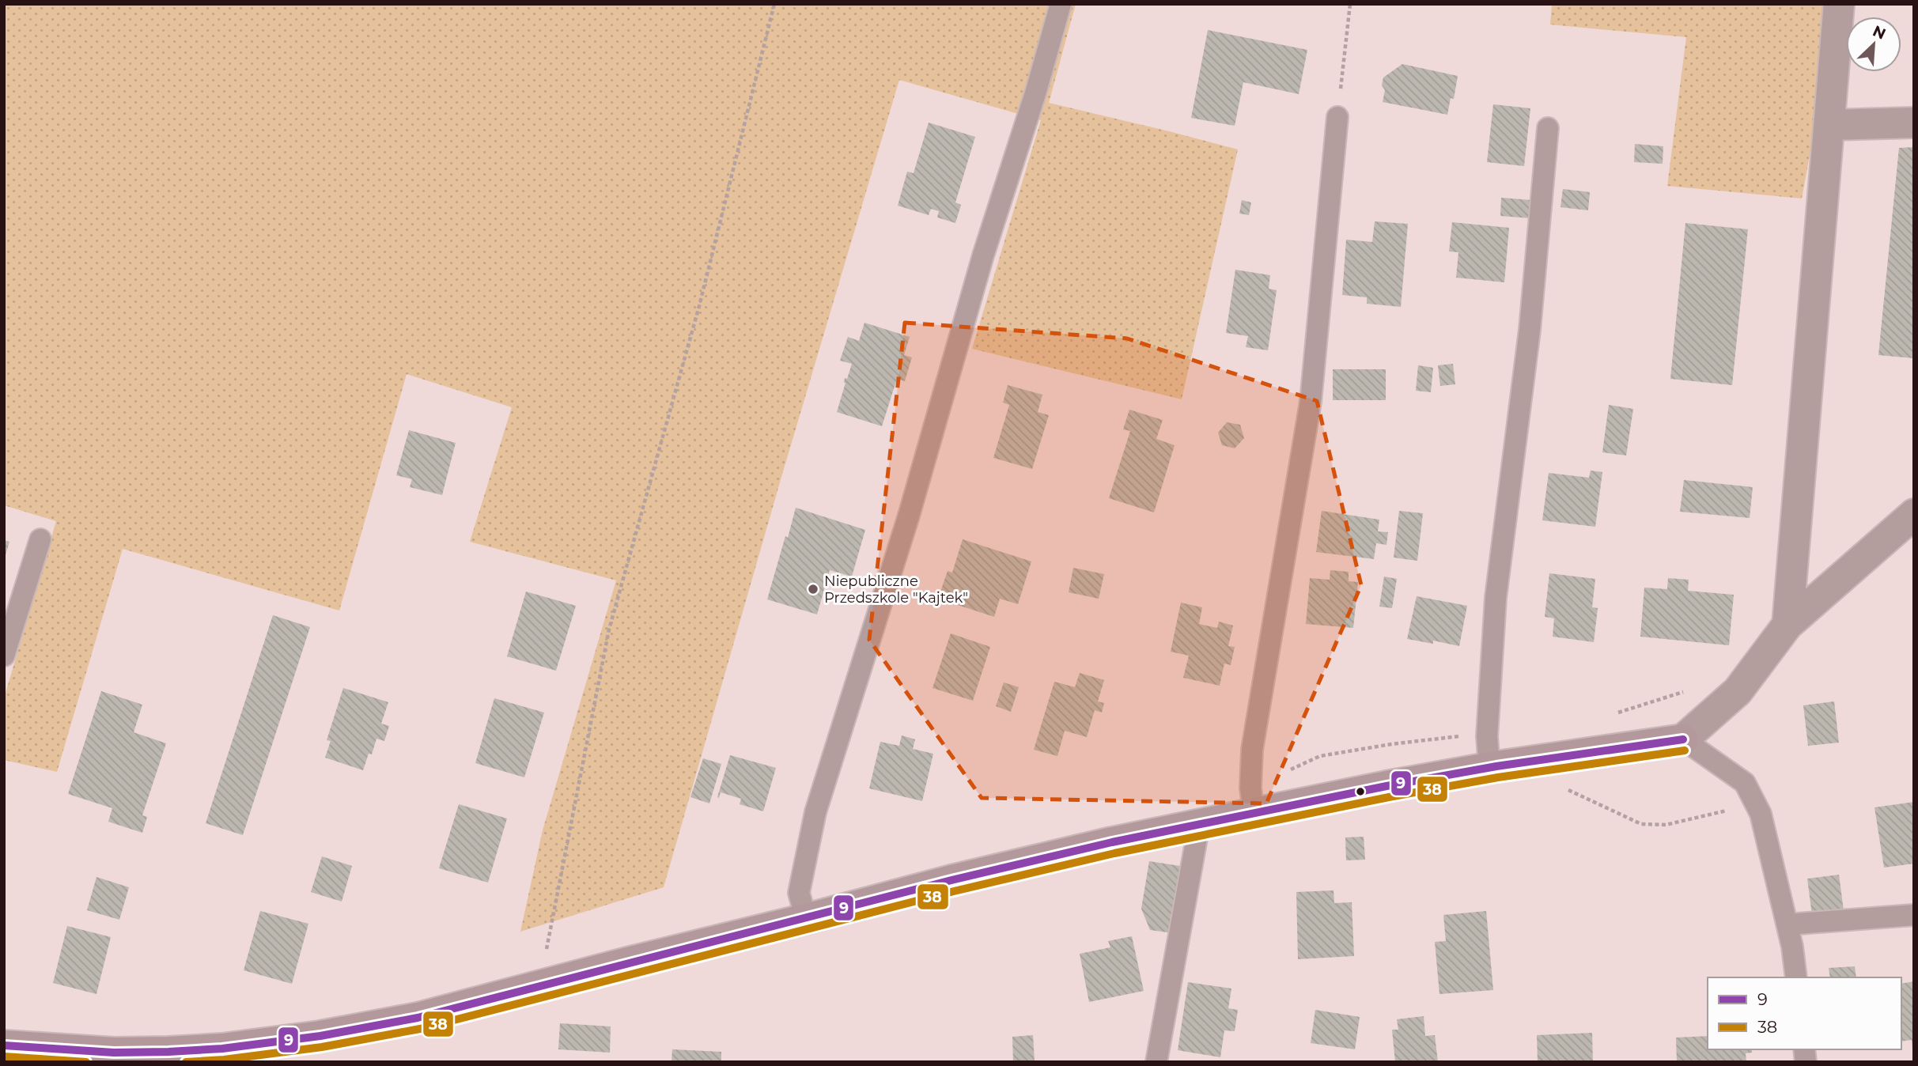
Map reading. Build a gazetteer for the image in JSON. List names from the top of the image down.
{
  "places": ["Niepubliczne Przedszkole \"Kajtek\""],
  "lines": ["transit line 9", "transit line 38"],
  "legend": ["9", "38"],
  "north": "top right"
}
